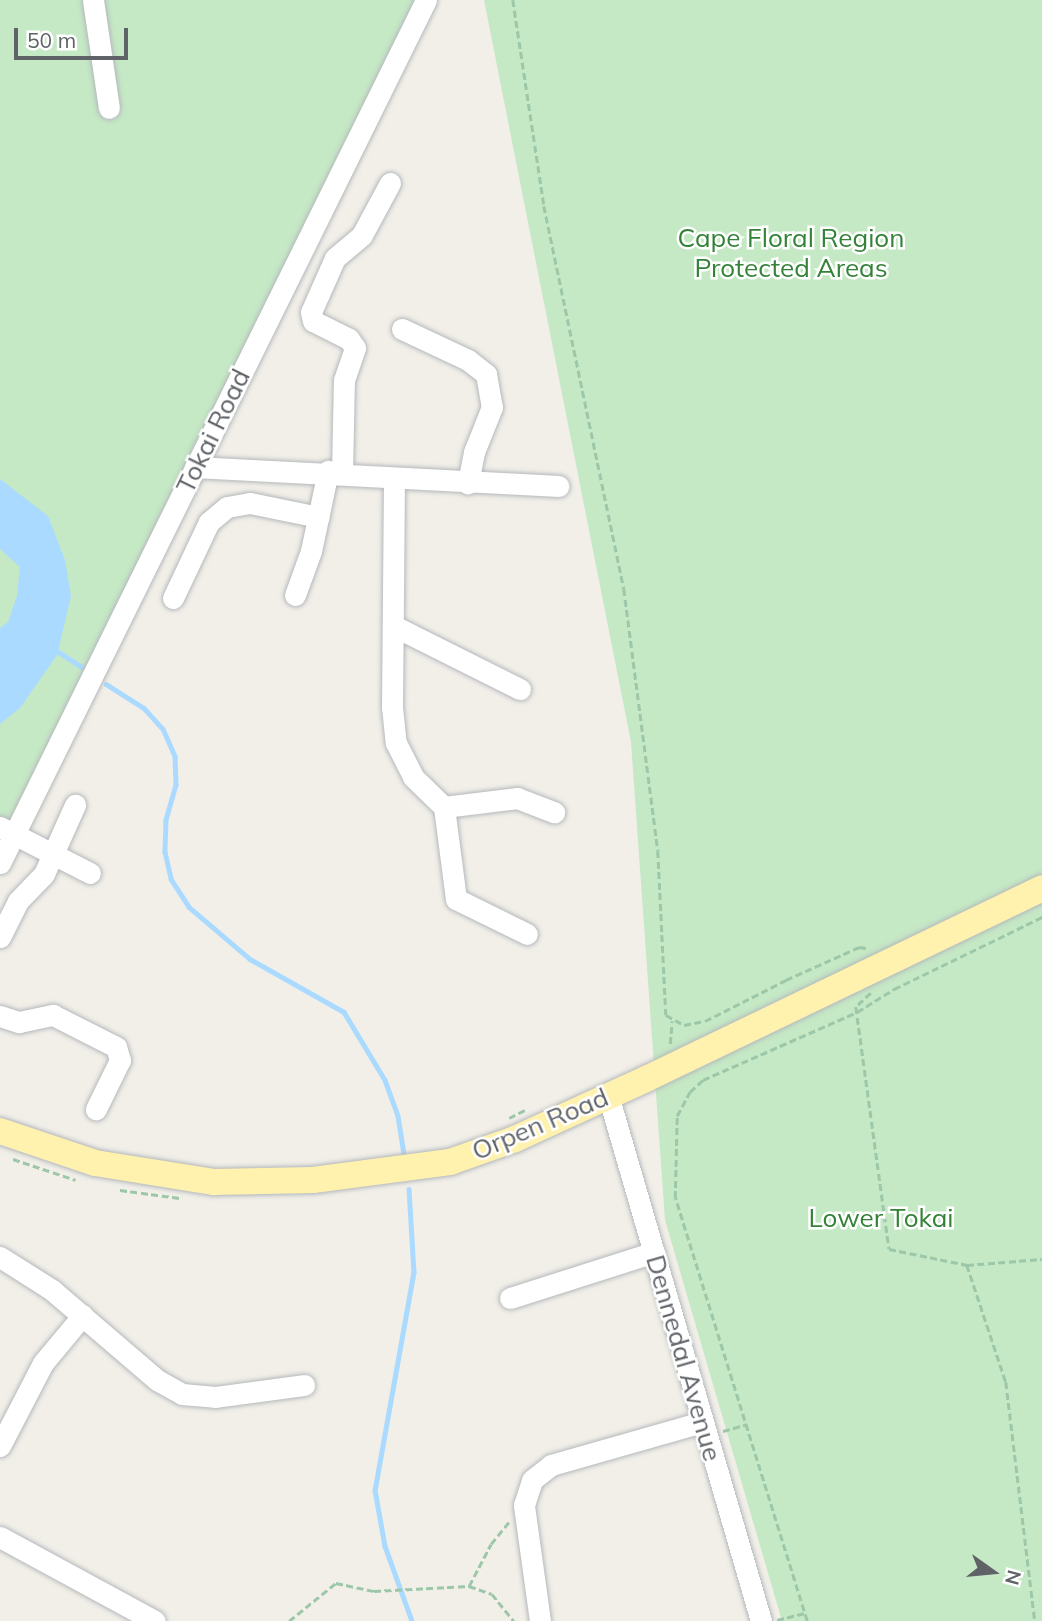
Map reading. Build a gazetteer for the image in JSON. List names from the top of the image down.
{
  "streets": {
    "main road": ["Orpen Road"],
    "street": ["Tokai Road", "Dennedal Avenue"]
  },
  "crossings": [
    ["Orpen Road", "Dennedal Avenue"]
  ],
  "parks": ["Cape Floral Region Protected Areas", "Lower Tokai"],
  "scale_bar": "50 m",
  "north": "right"
}
